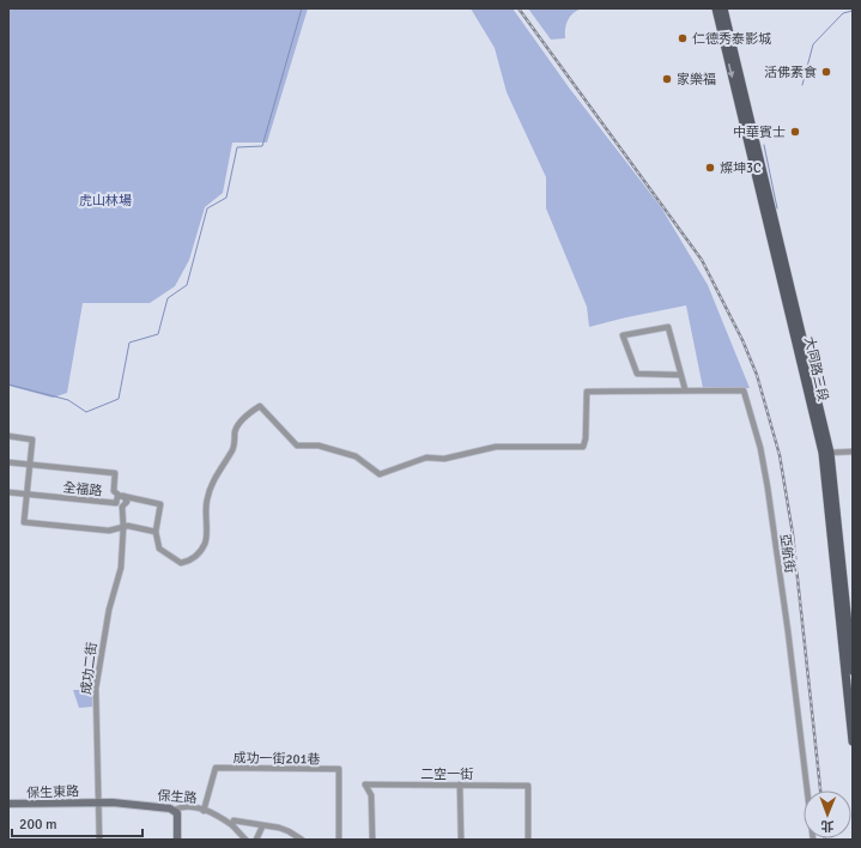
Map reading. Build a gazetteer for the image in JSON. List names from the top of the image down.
{
  "streets": {
    "main road": ["大同路三段"],
    "street": [
      "全福路",
      "亞航街",
      "成功二街",
      "成功一街201巷",
      "二空一街",
      "保生東路",
      "保生路"
    ]
  },
  "crossings": [
    ["成功二街", "保生東路"],
    ["成功二街", "保生路"],
    ["成功一街201巷", "保生路"],
    ["保生東路", "保生路"]
  ],
  "parks": ["虎山林場"],
  "places": [
    "仁德秀泰影城",
    "活佛素食",
    "家樂福",
    "中華賓士",
    "燦坤3C"
  ],
  "scale_bar": "200 m",
  "north": "bottom"
}
